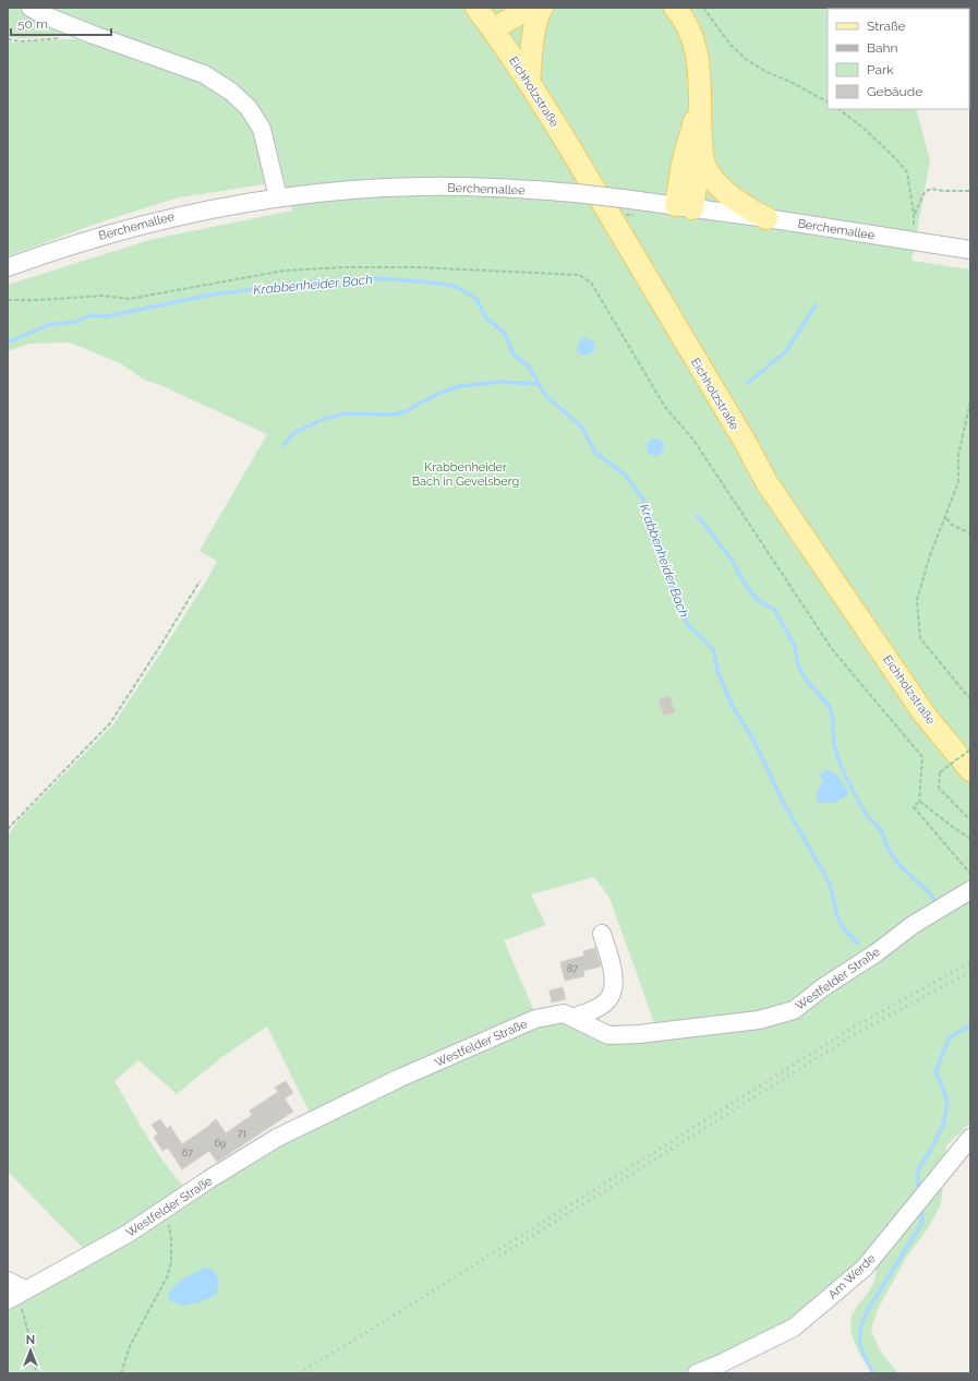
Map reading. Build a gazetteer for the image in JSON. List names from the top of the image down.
{
  "streets": {
    "main road": ["Eichholzstraße"],
    "street": ["Berchemallee", "Westfelder Straße", "Am Werde"]
  },
  "water": ["Krabbenheider Bach"],
  "parks": ["Krabbenheider Bach in Gevelsberg"],
  "house_numbers": [
    "87",
    "71",
    "69",
    "67"
  ],
  "legend": [
    "Straße",
    "Bahn",
    "Park",
    "Gebäude"
  ],
  "scale_bar": "50 m",
  "north": "top"
}
